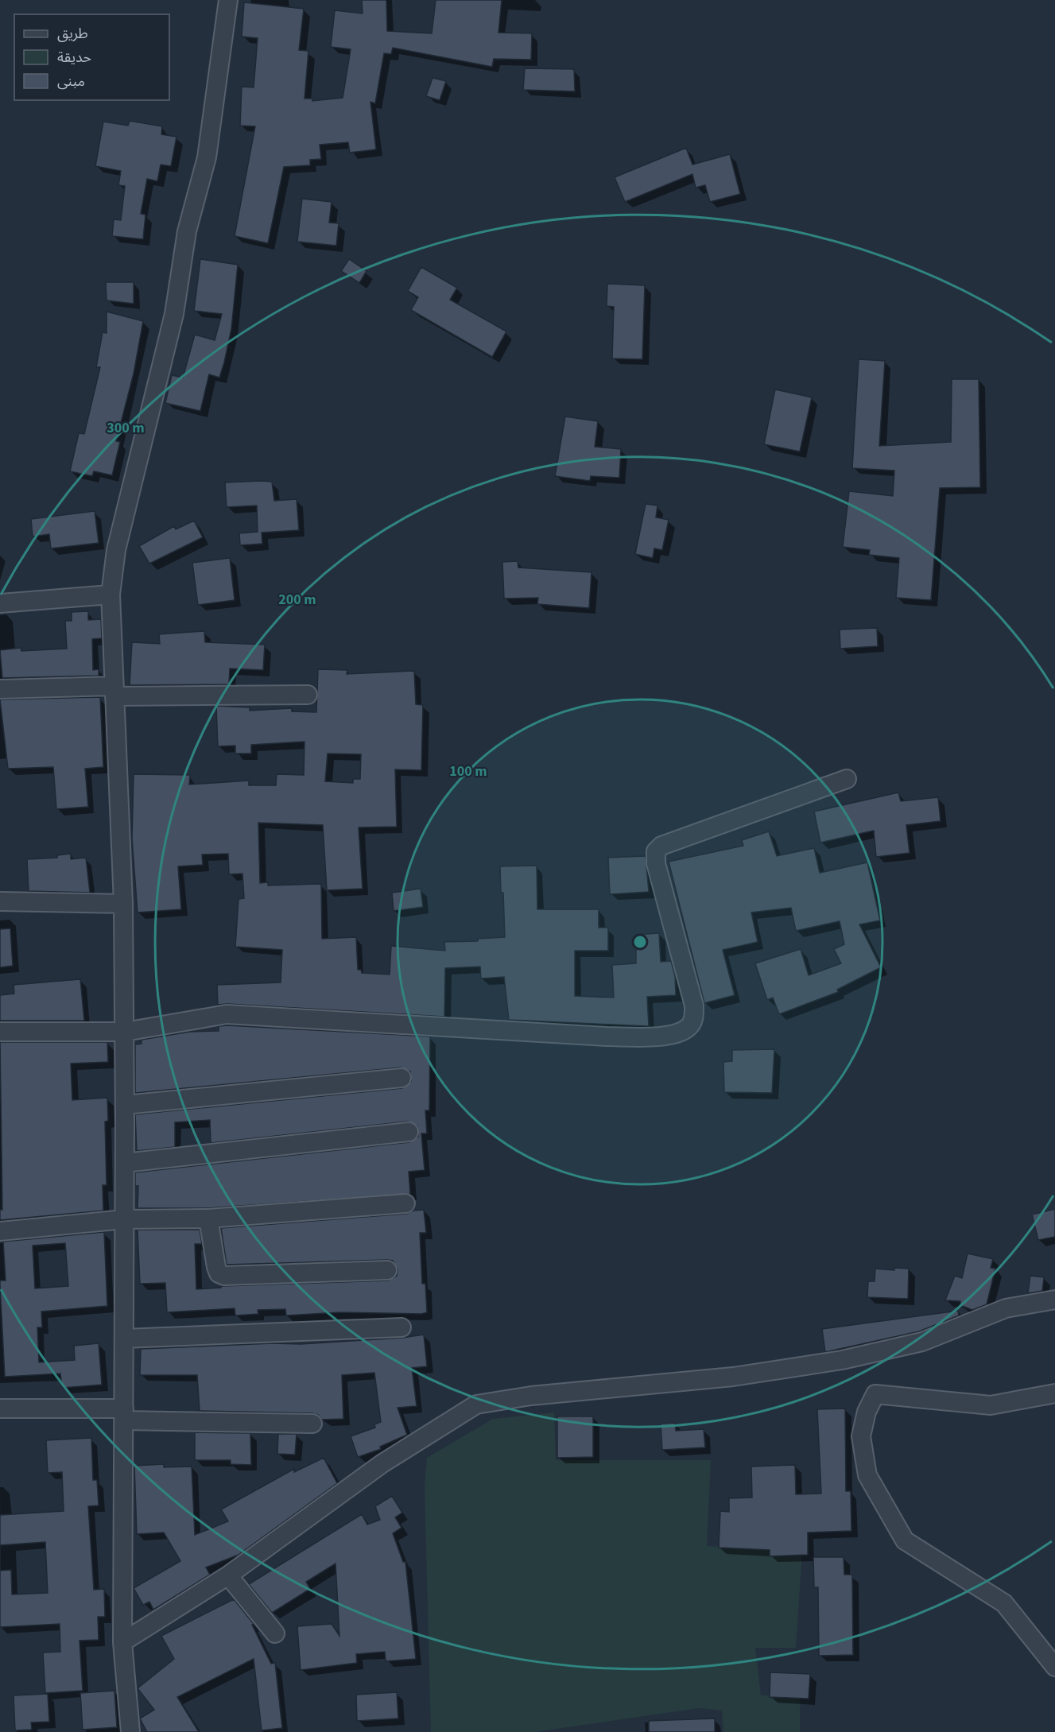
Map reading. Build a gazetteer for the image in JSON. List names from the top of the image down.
{
  "legend": ["طريق", "حديقة", "مبنى"],
  "rings": ["300 m", "200 m", "100 m"]
}
